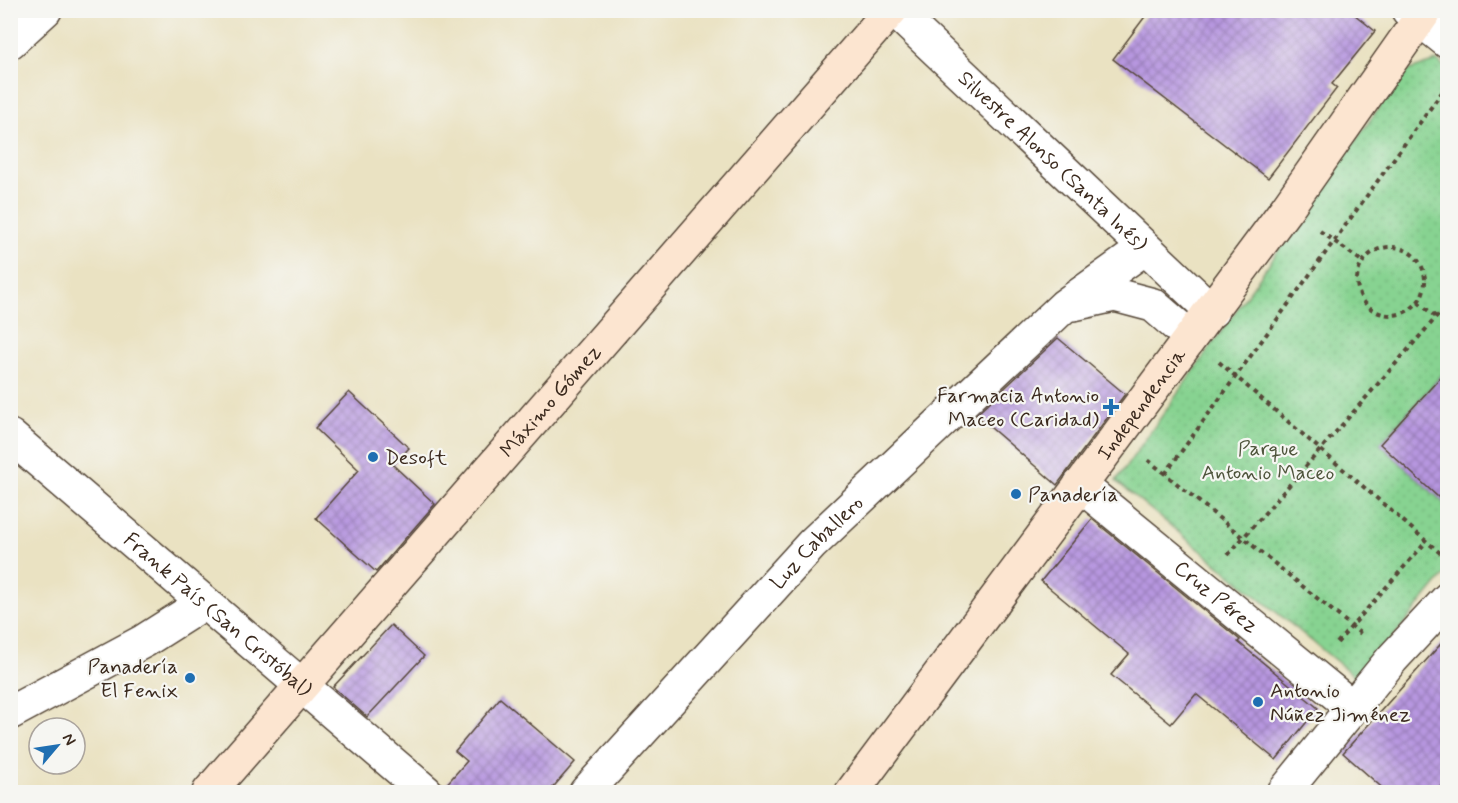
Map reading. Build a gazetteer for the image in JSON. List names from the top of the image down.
{
  "streets": {
    "main road": ["Máximo Gómez", "Independencia"],
    "street": [
      "Silvestre Alonso (Santa Inés)",
      "Luz Caballero",
      "Cruz Pérez",
      "Frank País (San Cristóbal)"
    ]
  },
  "crossings": [
    ["Silvestre Alonso (Santa Inés)", "Máximo Gómez"],
    ["Silvestre Alonso (Santa Inés)", "Independencia"],
    ["Silvestre Alonso (Santa Inés)", "Luz Caballero"],
    ["Máximo Gómez", "Frank País (San Cristóbal)"],
    ["Independencia", "Cruz Pérez"]
  ],
  "parks": ["Parque Antonio Maceo"],
  "places": {
    "health": ["Farmacia Antonio Maceo (Caridad)"],
    "other": [
      "Desoft",
      "Panadería",
      "Panadería El Fenix",
      "Antonio Núñez Jiménez"
    ]
  },
  "north": "top right"
}
